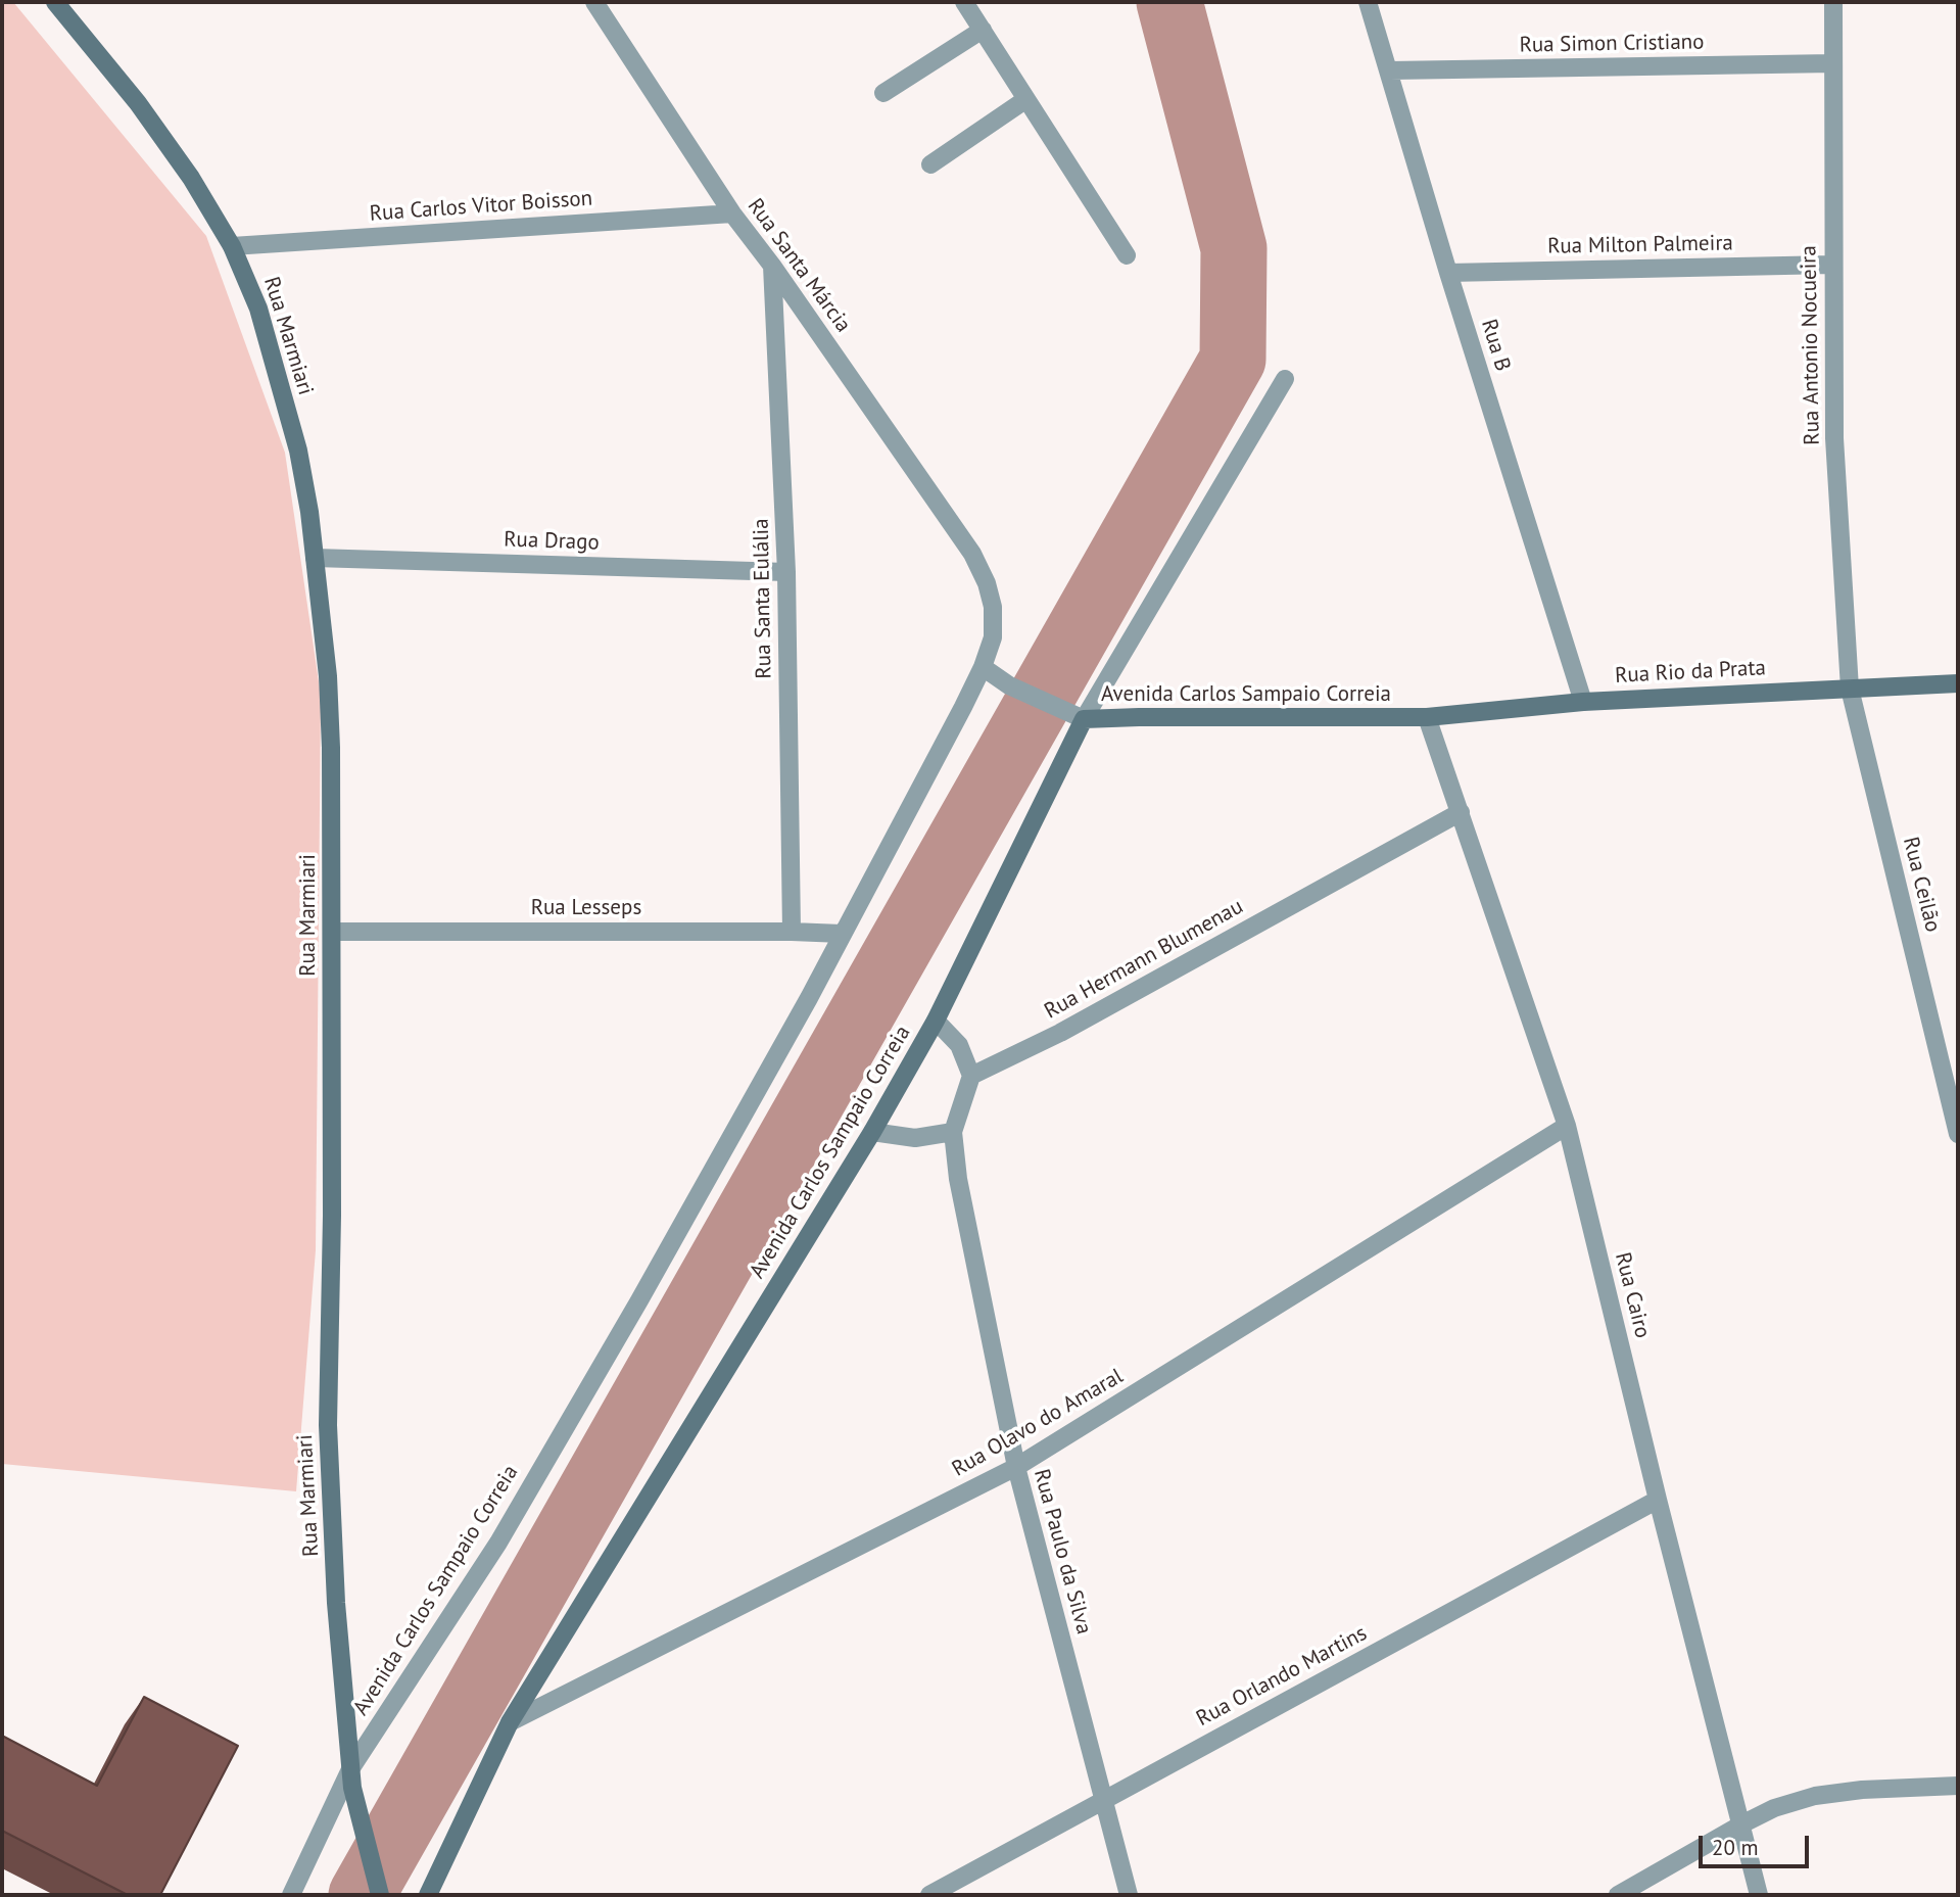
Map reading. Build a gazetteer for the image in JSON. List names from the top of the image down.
{
  "streets": {
    "street": [
      "Rua Simon Cristiano",
      "Rua Carlos Vitor Boisson",
      "Rua Milton Palmeira",
      "Rua Santa Márcia",
      "Rua Marmiari",
      "Rua B",
      "Rua Antonio Nocueira",
      "Rua Drago",
      "Rua Santa Eulália",
      "Rua Rio da Prata",
      "Avenida Carlos Sampaio Correia",
      "Rua Ceilão",
      "Rua Lesseps",
      "Rua Hermann Blumenau",
      "Rua Cairo",
      "Rua Olavo do Amaral",
      "Rua Paulo da Silva",
      "Rua Orlando Martins"
    ]
  },
  "crossings": [
    ["Rua Simon Cristiano", "Rua B"],
    ["Rua Simon Cristiano", "Rua Antonio Nocueira"],
    ["Rua Carlos Vitor Boisson", "Rua Santa Márcia"],
    ["Rua Carlos Vitor Boisson", "Rua Marmiari"],
    ["Rua Milton Palmeira", "Rua B"],
    ["Rua Milton Palmeira", "Rua Antonio Nocueira"],
    ["Rua Santa Márcia", "Rua Santa Eulália"],
    ["Rua Santa Márcia", "Avenida Carlos Sampaio Correia"],
    ["Rua Marmiari", "Rua Drago"],
    ["Rua Marmiari", "Avenida Carlos Sampaio Correia"],
    ["Rua Marmiari", "Rua Lesseps"],
    ["Rua B", "Rua Rio da Prata"],
    ["Rua Antonio Nocueira", "Rua Rio da Prata"],
    ["Rua Antonio Nocueira", "Rua Ceilão"],
    ["Rua Drago", "Rua Santa Eulália"],
    ["Rua Santa Eulália", "Rua Lesseps"],
    ["Rua Rio da Prata", "Avenida Carlos Sampaio Correia"],
    ["Rua Rio da Prata", "Rua Ceilão"],
    ["Rua Rio da Prata", "Rua Cairo"],
    ["Avenida Carlos Sampaio Correia", "Rua Lesseps"],
    ["Avenida Carlos Sampaio Correia", "Rua Cairo"],
    ["Avenida Carlos Sampaio Correia", "Rua Olavo do Amaral"],
    ["Rua Hermann Blumenau", "Rua Cairo"],
    ["Rua Cairo", "Rua Olavo do Amaral"],
    ["Rua Cairo", "Rua Orlando Martins"],
    ["Rua Olavo do Amaral", "Rua Paulo da Silva"],
    ["Rua Paulo da Silva", "Rua Orlando Martins"]
  ],
  "scale_bar": "20 m"
}
